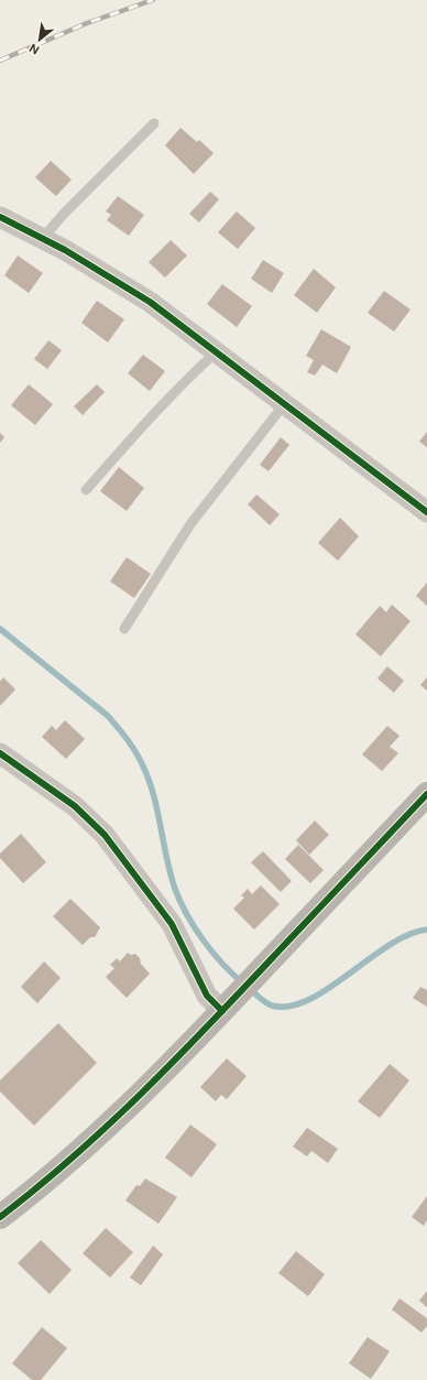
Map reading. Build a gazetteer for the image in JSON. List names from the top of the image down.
{
  "north": "bottom left"
}
